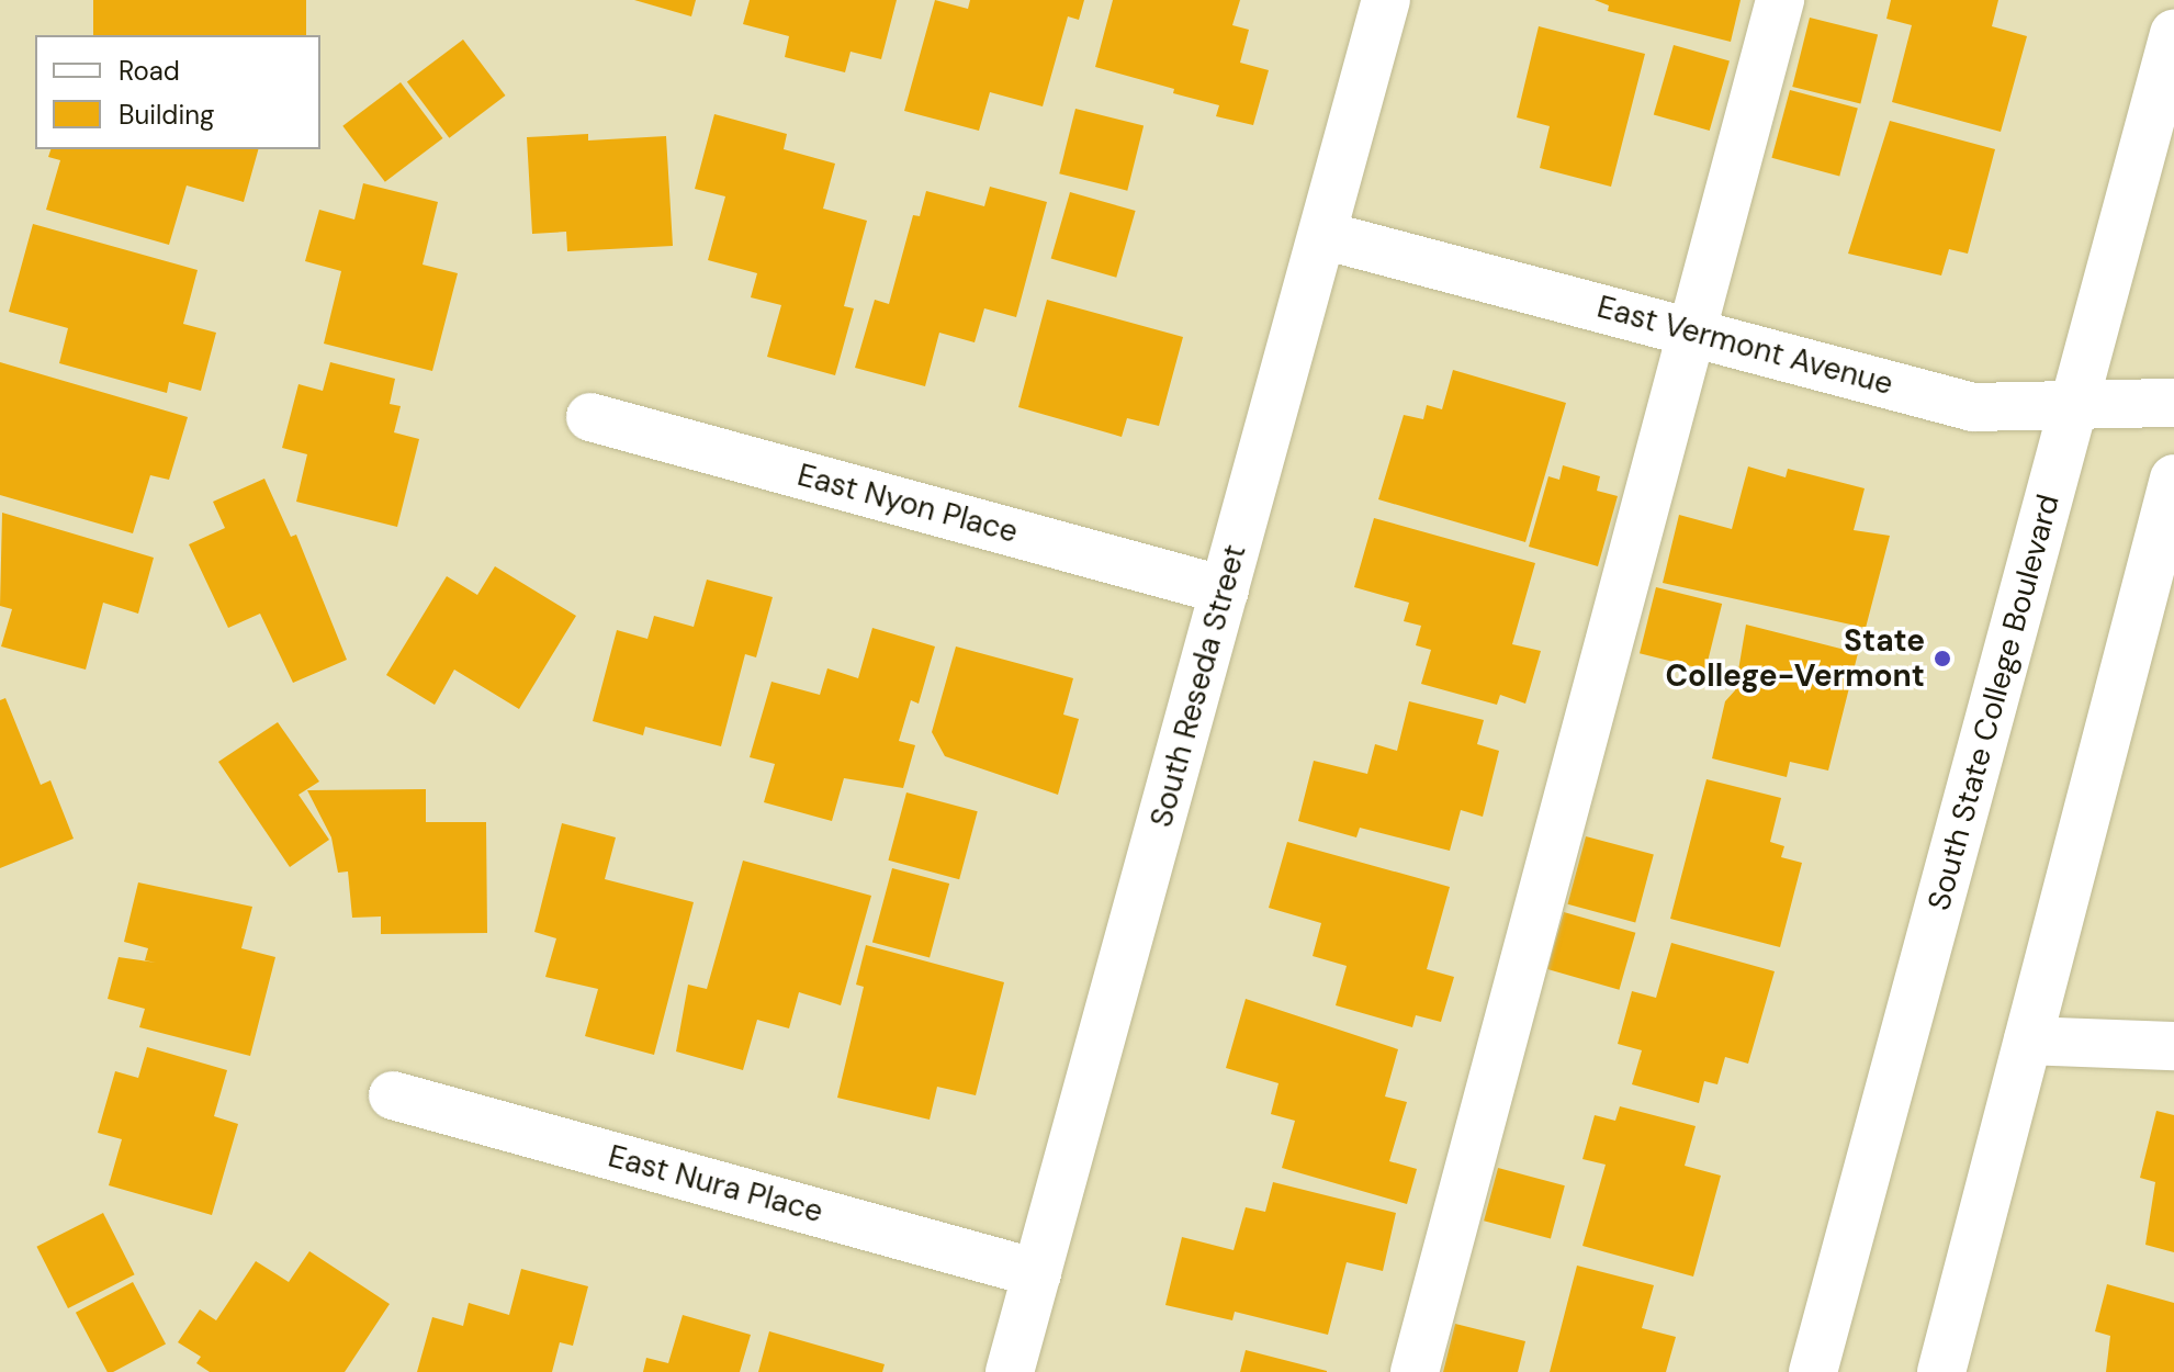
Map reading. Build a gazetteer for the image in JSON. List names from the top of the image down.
{
  "streets": {
    "street": [
      "East Vermont Avenue",
      "East Nyon Place",
      "South Reseda Street",
      "South State College Boulevard",
      "East Nura Place"
    ]
  },
  "crossings": [
    ["East Vermont Avenue", "South Reseda Street"],
    ["East Vermont Avenue", "South State College Boulevard"],
    ["East Nyon Place", "South Reseda Street"],
    ["South Reseda Street", "East Nura Place"]
  ],
  "places": ["State College-Vermont"],
  "legend": ["Road", "Building"]
}
